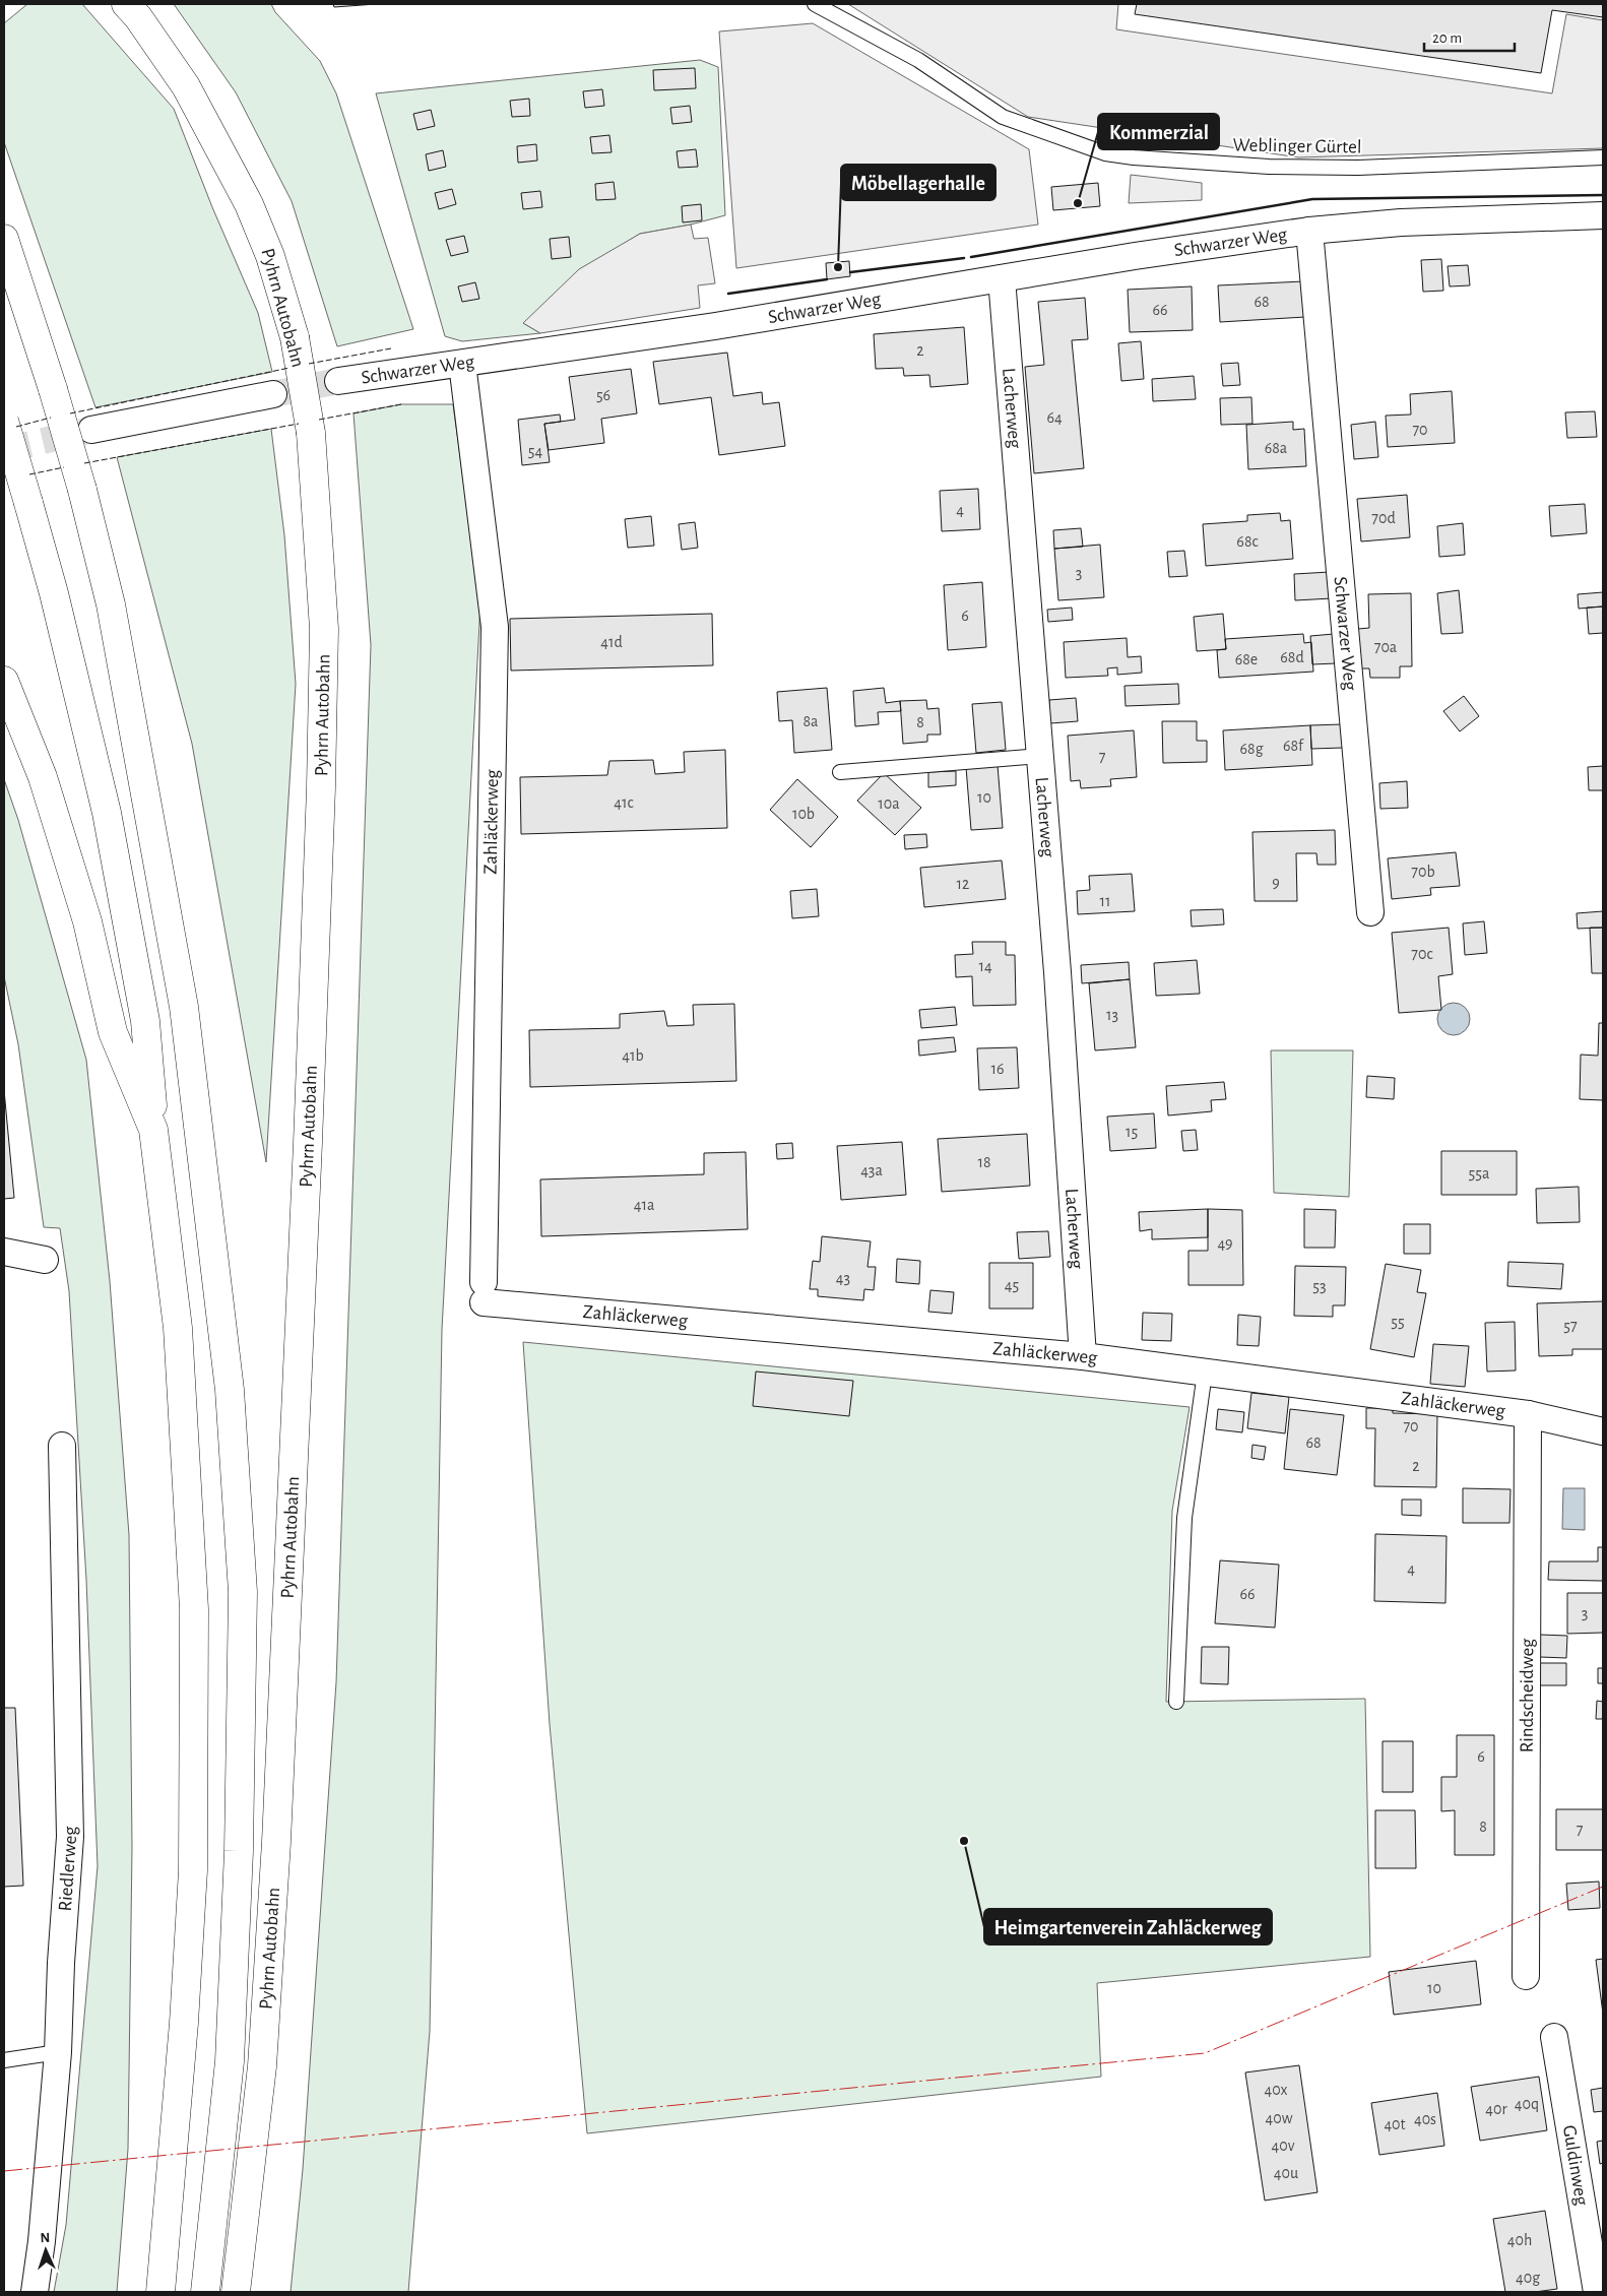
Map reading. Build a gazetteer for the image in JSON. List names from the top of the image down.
{
  "streets": {
    "highway": ["Pyhrn Autobahn"],
    "street": [
      "Schwarzer Weg",
      "Lacherweg",
      "Zahläckerweg",
      "Rindscheidweg",
      "Riedlerweg",
      "Guldinweg"
    ],
    "lane": ["Weblinger Gürtel"]
  },
  "crossings": [
    ["Schwarzer Weg", "Lacherweg"],
    ["Schwarzer Weg", "Zahläckerweg"],
    ["Lacherweg", "Zahläckerweg"],
    ["Zahläckerweg", "Rindscheidweg"]
  ],
  "places": ["Kommerzial", "Möbellagerhalle", "Heimgartenverein Zahläckerweg"],
  "house_numbers": [
    "68",
    "66",
    "2",
    "56",
    "64",
    "70",
    "68a",
    "54",
    "4",
    "70d",
    "68c",
    "3",
    "6",
    "41d",
    "70a",
    "68d",
    "68e",
    "8a",
    "8",
    "68f",
    "68g",
    "7",
    "10",
    "41c",
    "10a",
    "10b",
    "70b",
    "9",
    "12",
    "11",
    "70c",
    "14",
    "13",
    "41b",
    "16",
    "15",
    "18",
    "43a",
    "55a",
    "41a",
    "49",
    "43",
    "45",
    "53",
    "55",
    "57",
    "70",
    "68",
    "2",
    "4",
    "66",
    "3",
    "6",
    "8",
    "7",
    "10",
    "40x",
    "40q",
    "40r",
    "40w",
    "40s",
    "40t",
    "40v",
    "40u",
    "40h",
    "40g"
  ],
  "scale_bar": "20 m",
  "north": "top"
}
